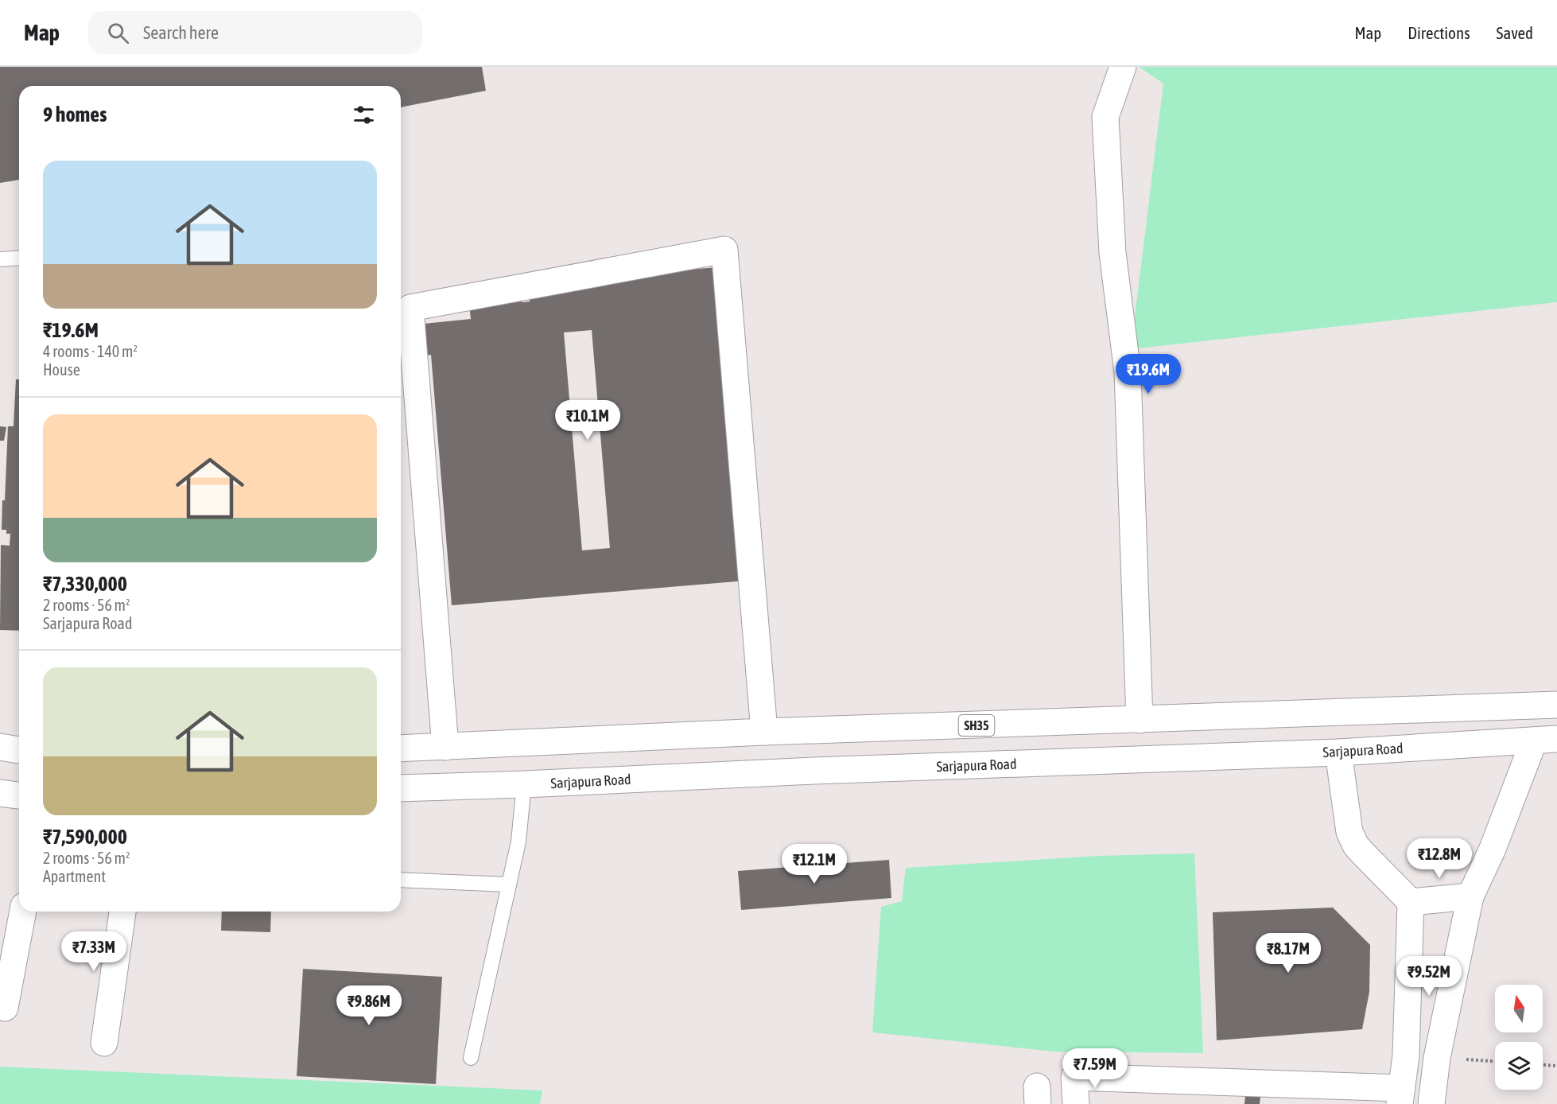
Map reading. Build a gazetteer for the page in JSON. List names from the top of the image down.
{
  "streets": {
    "street": ["SH35", "Sarjapura Road"]
  },
  "north": "top",
  "page": {
    "header": "Map",
    "search": "Search here",
    "nav": ["Map", "Directions", "Saved"],
    "heading": "9 homes",
    "list": [
      {
        "name": "₹19.6M",
        "note": "4 rooms · 140 m² · House"
      },
      {
        "name": "₹7,330,000",
        "note": "2 rooms · 56 m² · Sarjapura Road"
      },
      {
        "name": "₹7,590,000",
        "note": "2 rooms · 56 m² · Apartment"
      }
    ],
    "price": [
      "₹19.6M",
      "₹10.1M",
      "₹12.8M",
      "₹12.1M",
      "₹7.33M",
      "₹8.17M",
      "₹9.52M",
      "₹9.86M",
      "₹7.59M"
    ]
  }
}
